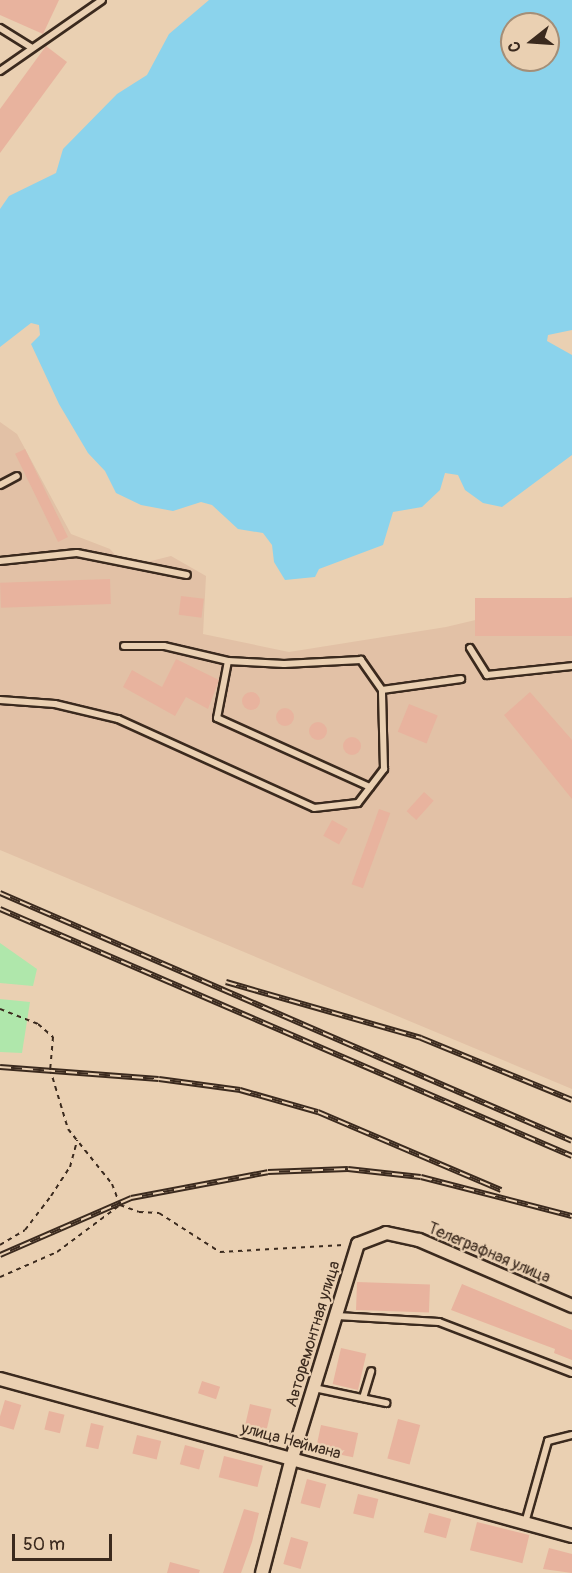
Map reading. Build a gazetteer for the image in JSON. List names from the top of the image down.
{
  "streets": {
    "street": ["Телеграфная улица", "Авторемонтная улица", "улица Неймана"]
  },
  "crossings": [
    ["Телеграфная улица", "Авторемонтная улица"],
    ["Авторемонтная улица", "улица Неймана"]
  ],
  "scale_bar": "50 m",
  "north": "left"
}
